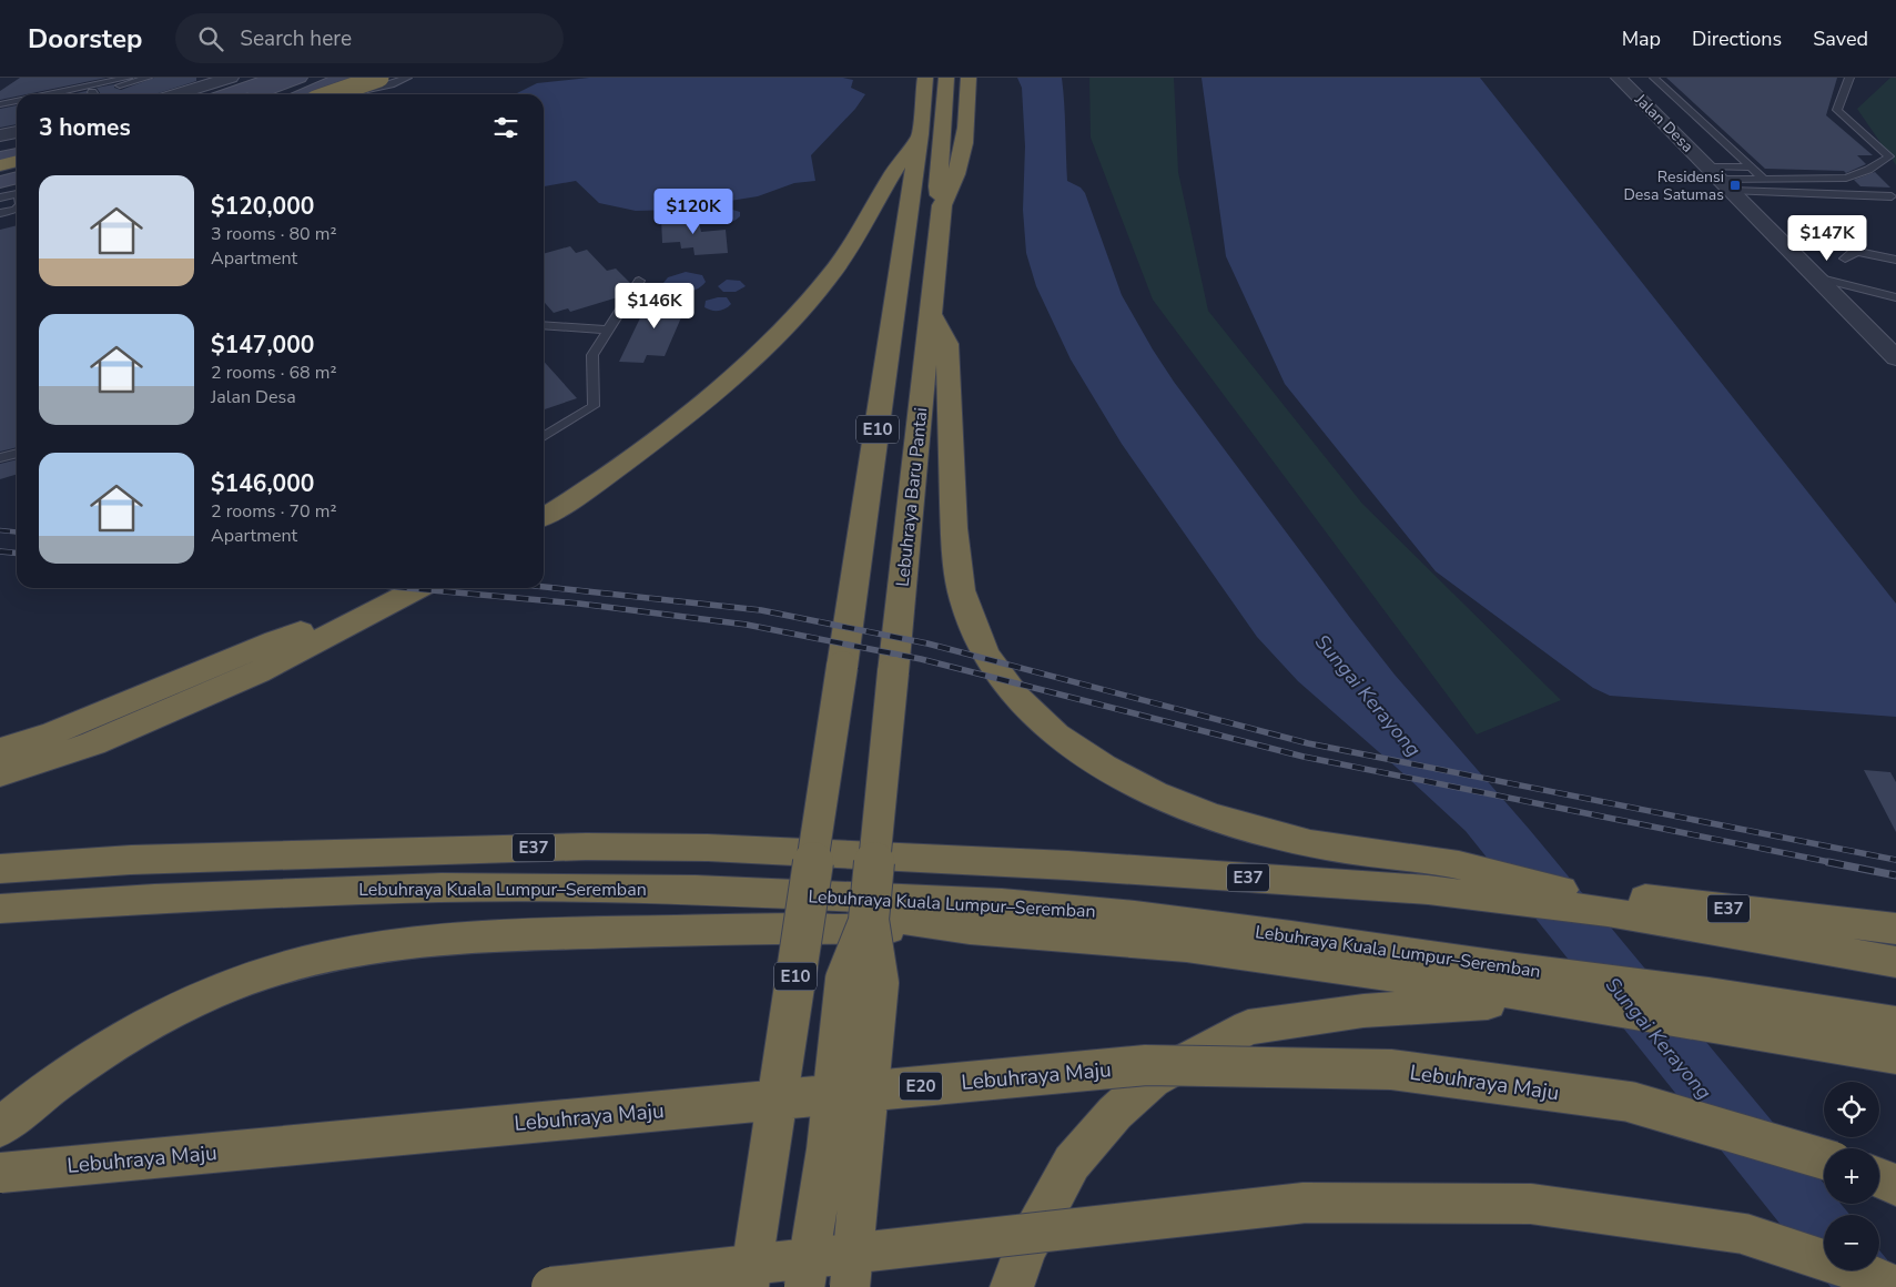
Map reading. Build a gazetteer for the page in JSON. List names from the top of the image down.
{
  "streets": {
    "highway": [
      "E10",
      "Lebuhraya Baru Pantai",
      "E37",
      "Lebuhraya Kuala Lumpur–Seremban",
      "Lebuhraya Maju",
      "E20"
    ],
    "street": ["Jalan Desa"]
  },
  "crossings": [
    ["E37", "Lebuhraya Kuala Lumpur–Seremban"]
  ],
  "water": ["Sungai Kerayong"],
  "places": {
    "transit": ["Residensi Desa Satumas"]
  },
  "page": {
    "header": "Doorstep",
    "search": "Search here",
    "nav": ["Map", "Directions", "Saved"],
    "heading": "3 homes",
    "list": [
      {
        "name": "$120,000",
        "note": "3 rooms · 80 m² · Apartment"
      },
      {
        "name": "$147,000",
        "note": "2 rooms · 68 m² · Jalan Desa"
      },
      {
        "name": "$146,000",
        "note": "2 rooms · 70 m² · Apartment"
      }
    ],
    "price": ["$120K", "$147K", "$146K"],
    "map_buttons": ["+", "−"]
  }
}
